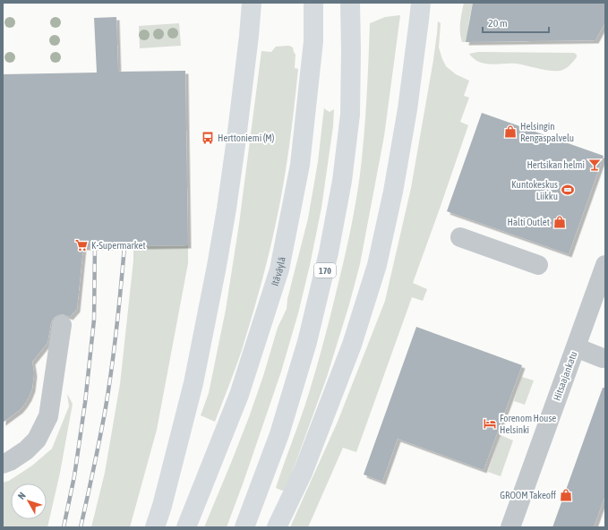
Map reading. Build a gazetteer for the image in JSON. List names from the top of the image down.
{
  "streets": {
    "highway": ["170", "Itäväylä"],
    "street": ["Hitsaajankatu"]
  },
  "places": {
    "shop": ["Helsingin Rengaspalvelu", "Halti Outlet", "GROOM Takeoff"],
    "bus stop": ["Herttoniemi (M)"],
    "bar": ["Hertsikan helmi"],
    "sports": ["Kuntokeskus Liikku"],
    "supermarket": ["K-Supermarket"],
    "hotel": ["Forenom House Helsinki"]
  },
  "scale_bar": "20 m",
  "north": "top left"
}
